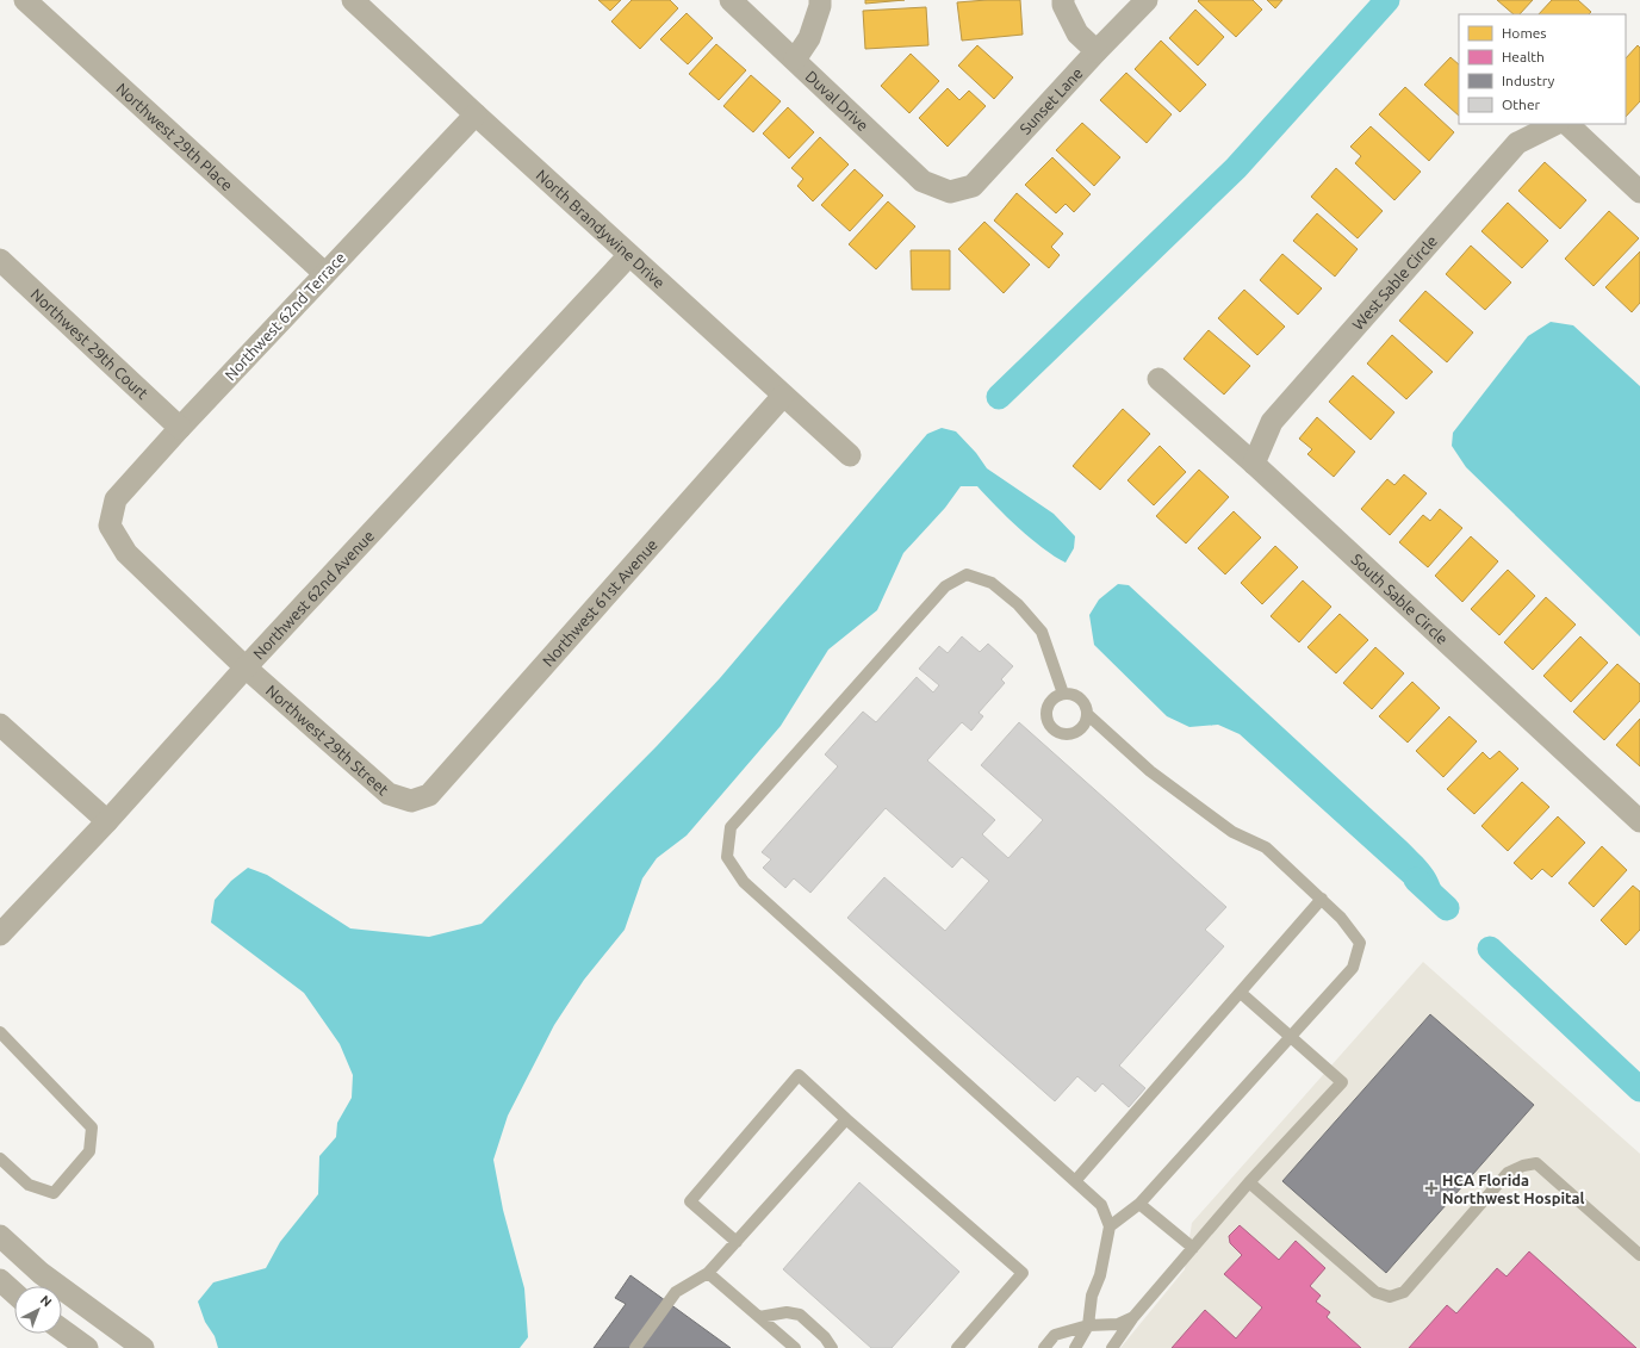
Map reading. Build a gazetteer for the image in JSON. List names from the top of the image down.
{
  "streets": {
    "street": [
      "Duval Drive",
      "Sunset Lane",
      "Northwest 29th Place",
      "North Brandywine Drive",
      "West Sable Circle",
      "Northwest 62nd Terrace",
      "Northwest 29th Court",
      "Northwest 62nd Avenue",
      "South Sable Circle",
      "Northwest 61st Avenue",
      "Northwest 29th Street"
    ]
  },
  "crossings": [
    ["Duval Drive", "Sunset Lane"],
    ["Northwest 29th Place", "Northwest 62nd Terrace"],
    ["North Brandywine Drive", "Northwest 62nd Terrace"],
    ["North Brandywine Drive", "Northwest 62nd Avenue"],
    ["North Brandywine Drive", "Northwest 61st Avenue"],
    ["West Sable Circle", "South Sable Circle"],
    ["Northwest 62nd Terrace", "Northwest 29th Court"],
    ["Northwest 62nd Terrace", "Northwest 29th Street"],
    ["Northwest 62nd Avenue", "Northwest 29th Street"],
    ["Northwest 61st Avenue", "Northwest 29th Street"]
  ],
  "places": {
    "health": ["HCA Florida Northwest Hospital"]
  },
  "legend": [
    "Homes",
    "Health",
    "Industry",
    "Other"
  ],
  "north": "top right"
}
